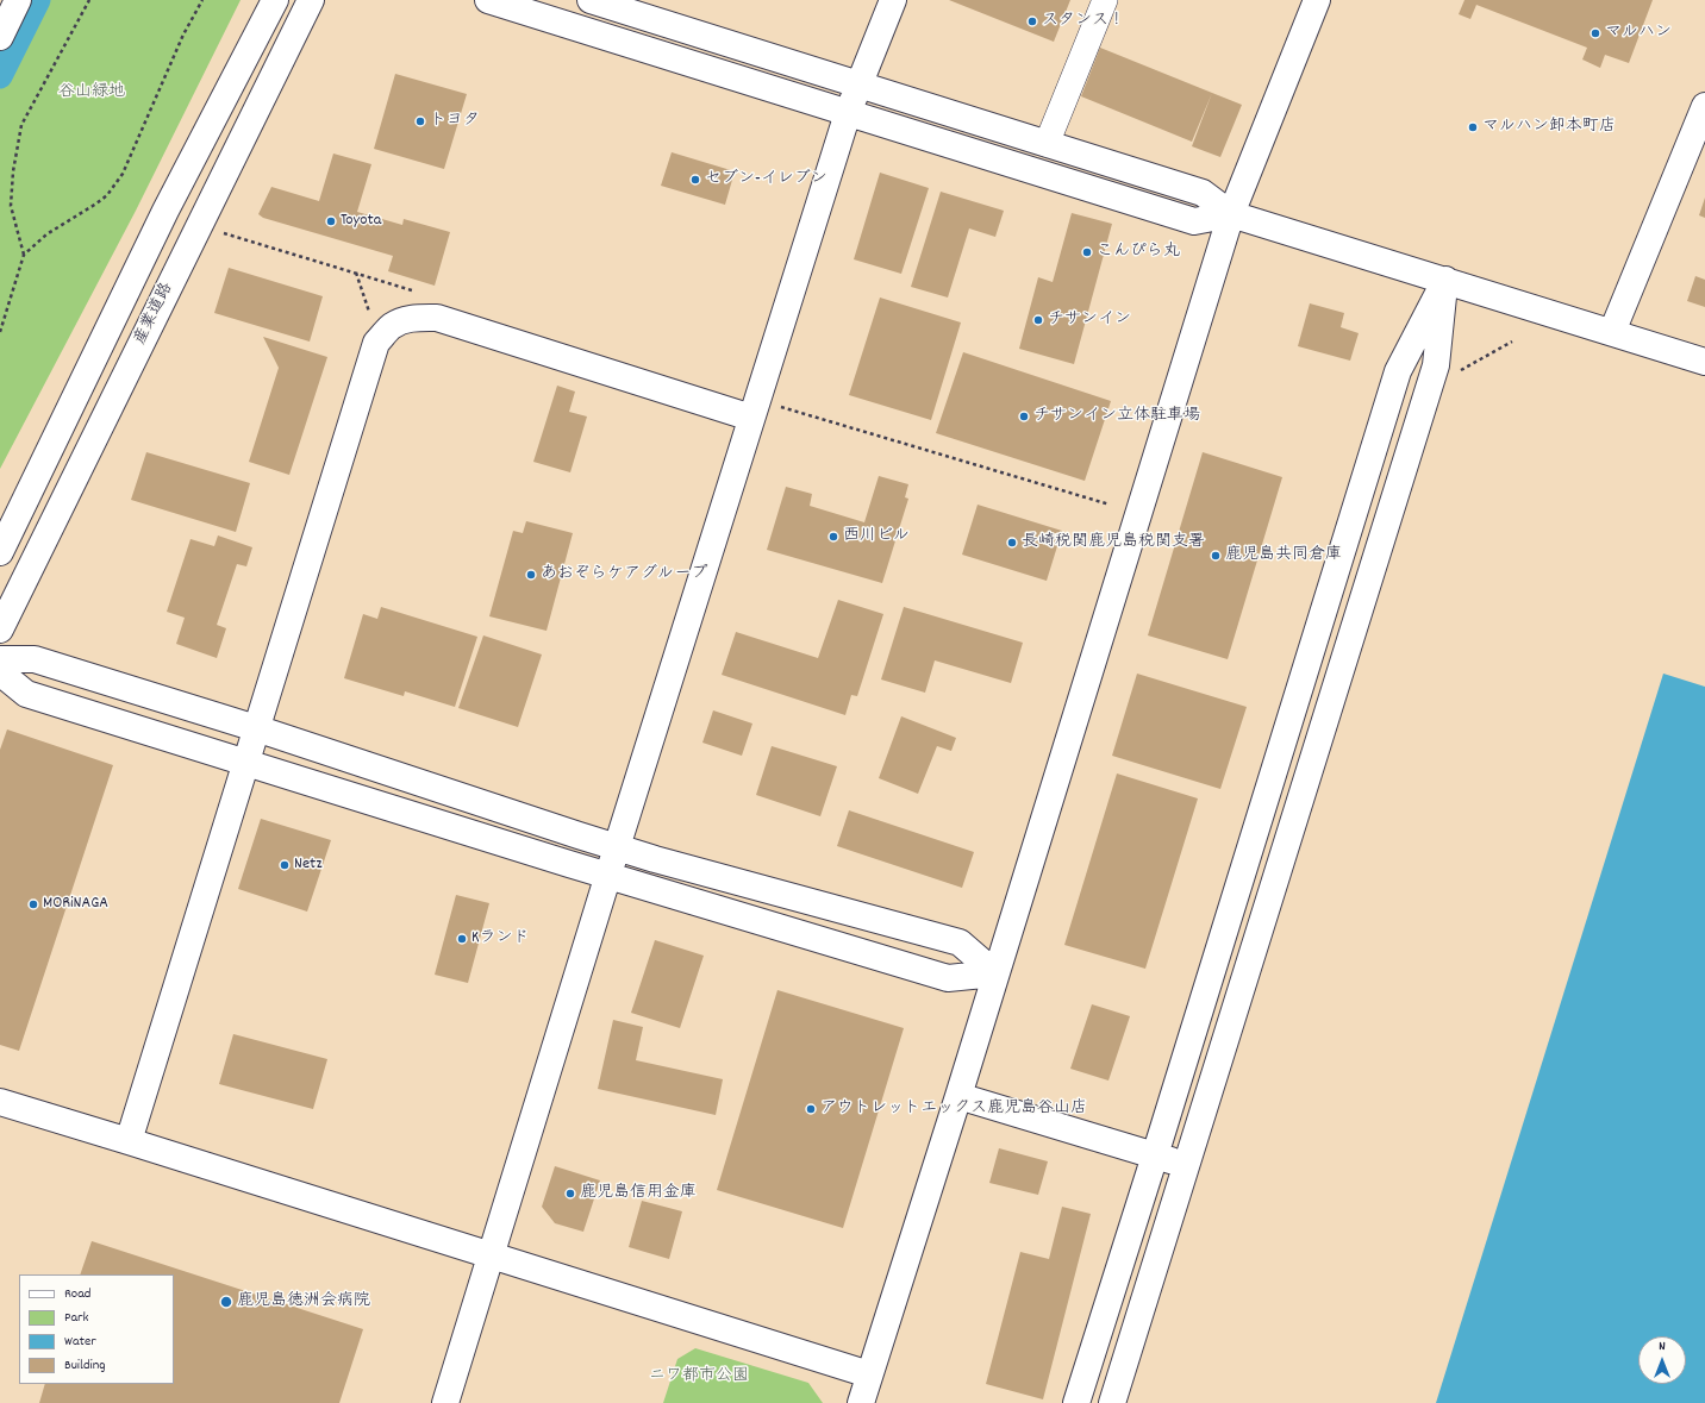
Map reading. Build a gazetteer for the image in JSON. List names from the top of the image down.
{
  "streets": {
    "street": ["産業道路"]
  },
  "parks": ["谷山緑地", "ニワ都市公園"],
  "places": [
    "スタンス！",
    "マルハン",
    "トヨタ",
    "マルハン卸本町店",
    "セブン-イレブン",
    "Toyota",
    "こんぴら丸",
    "チサンイン",
    "チサンイン立体駐車場",
    "西川ビル",
    "長崎税関鹿児島税関支署",
    "鹿児島共同倉庫",
    "あおぞらケアグループ",
    "Netz",
    "MORiNAGA",
    "Kランド",
    "アウトレットエックス鹿児島谷山店",
    "鹿児島信用金庫",
    "鹿児島徳洲会病院"
  ],
  "legend": [
    "Road",
    "Park",
    "Water",
    "Building"
  ],
  "north": "top"
}
